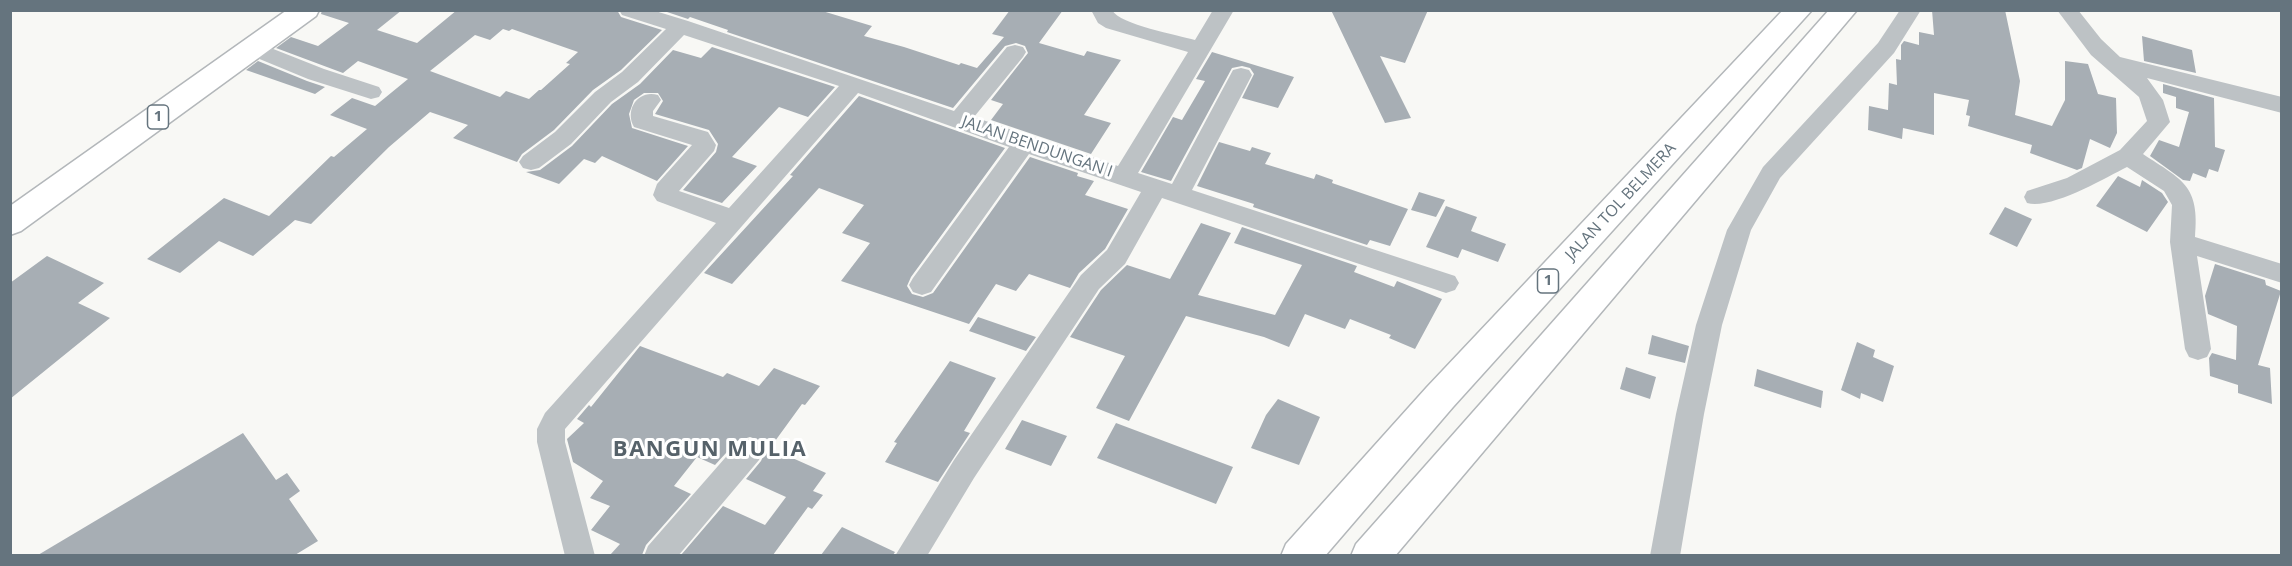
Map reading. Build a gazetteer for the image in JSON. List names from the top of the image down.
{
  "streets": {
    "highway": ["1", "JALAN TOL BELMERA"],
    "street": ["JALAN BENDUNGAN I"]
  },
  "districts": ["BANGUN MULIA"]
}
